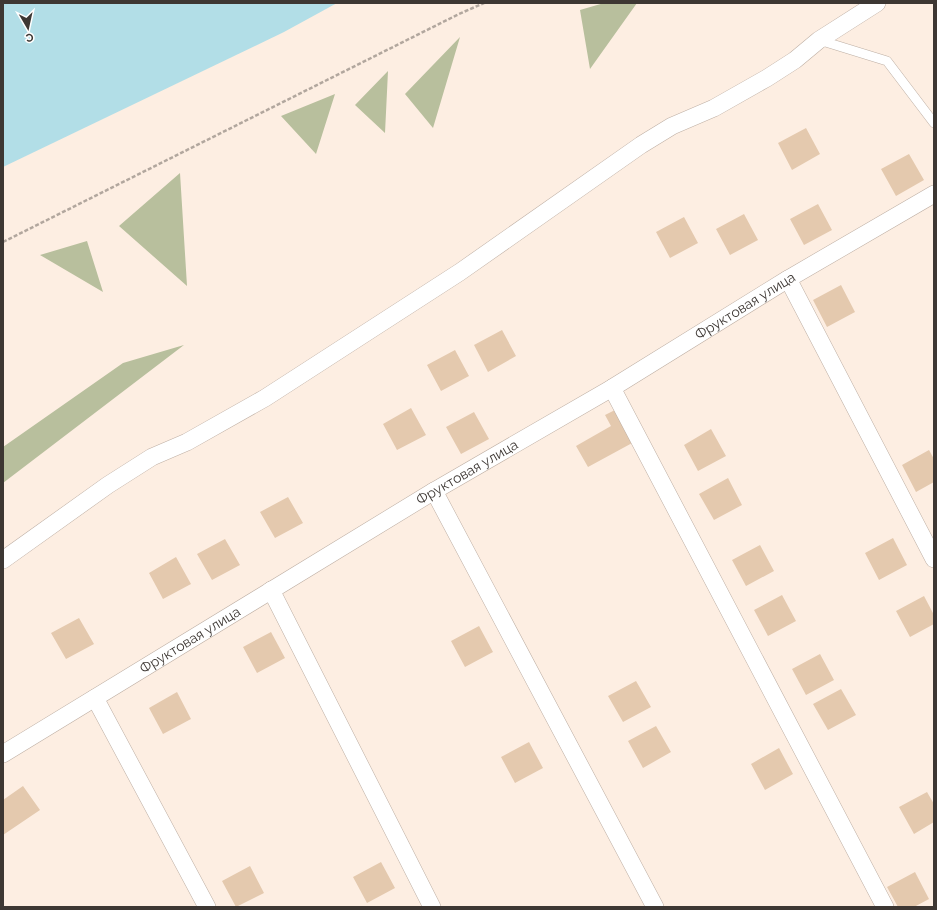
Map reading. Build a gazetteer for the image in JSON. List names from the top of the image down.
{
  "streets": {
    "street": ["Фруктовая улица"]
  },
  "north": "bottom"
}
